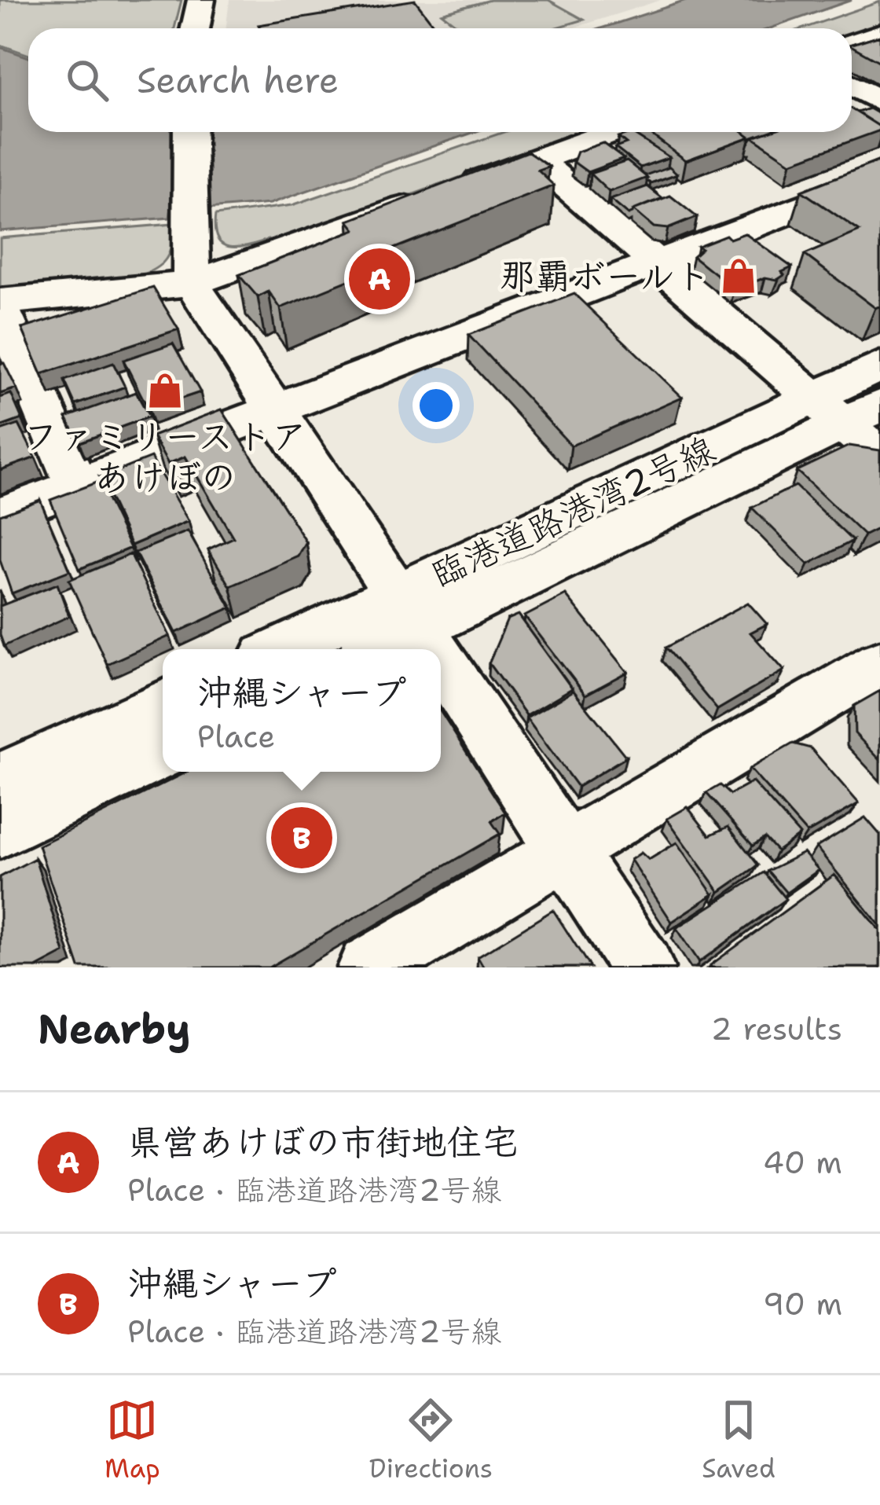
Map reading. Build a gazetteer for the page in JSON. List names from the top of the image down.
{
  "streets": {
    "street": ["臨港道路港湾2号線"]
  },
  "places": {
    "shop": ["那覇ボールト", "ファミリーストア あけぼの"]
  },
  "page": {
    "search": "Search here",
    "pins": ["A", "B"],
    "popup": ["沖縄シャープ", "Place"],
    "heading": ["Nearby", "2 results"],
    "list": [
      {
        "mark": "A",
        "name": "県営あけぼの市街地住宅",
        "note": "Place · 臨港道路港湾2号線",
        "value": "40 m"
      },
      {
        "mark": "B",
        "name": "沖縄シャープ",
        "note": "Place · 臨港道路港湾2号線",
        "value": "90 m"
      }
    ],
    "nav": ["Map", "Directions", "Saved"]
  }
}
